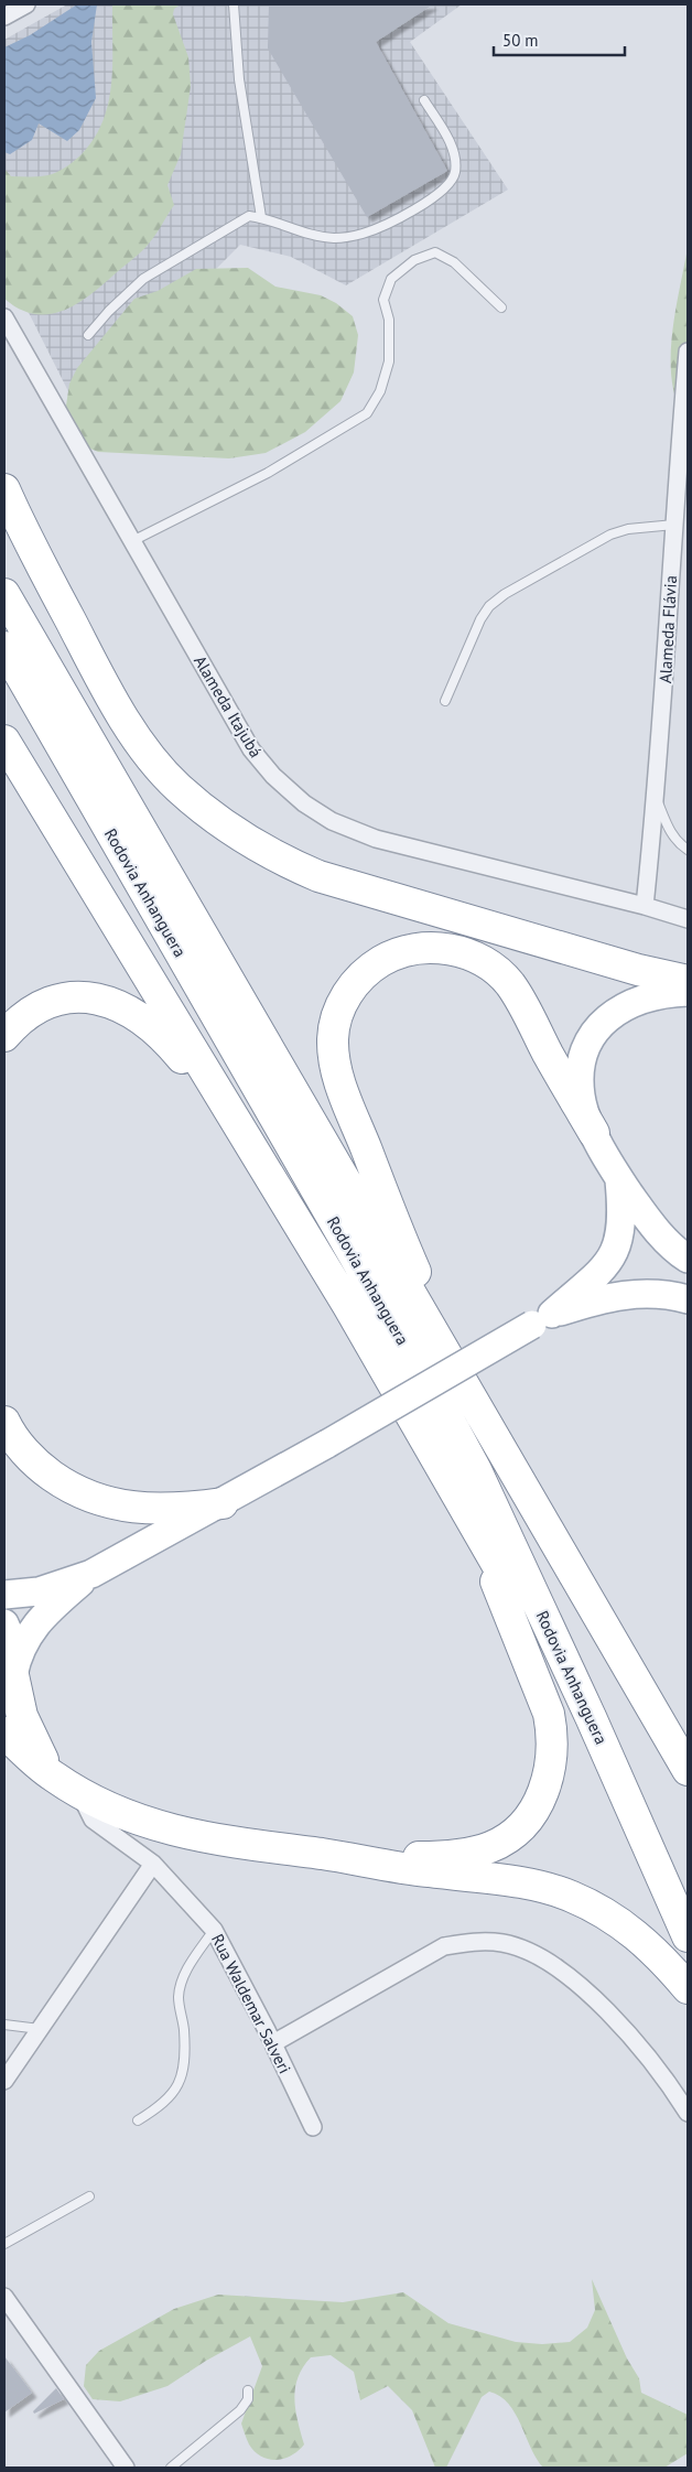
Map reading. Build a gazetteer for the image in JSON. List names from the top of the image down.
{
  "streets": {
    "highway": ["Rodovia Anhanguera"],
    "street": ["Alameda Flávia", "Alameda Itajubá", "Rua Waldemar Salveri"]
  },
  "crossings": [
    ["Alameda Flávia", "Alameda Itajubá"]
  ],
  "scale_bar": "50 m"
}
